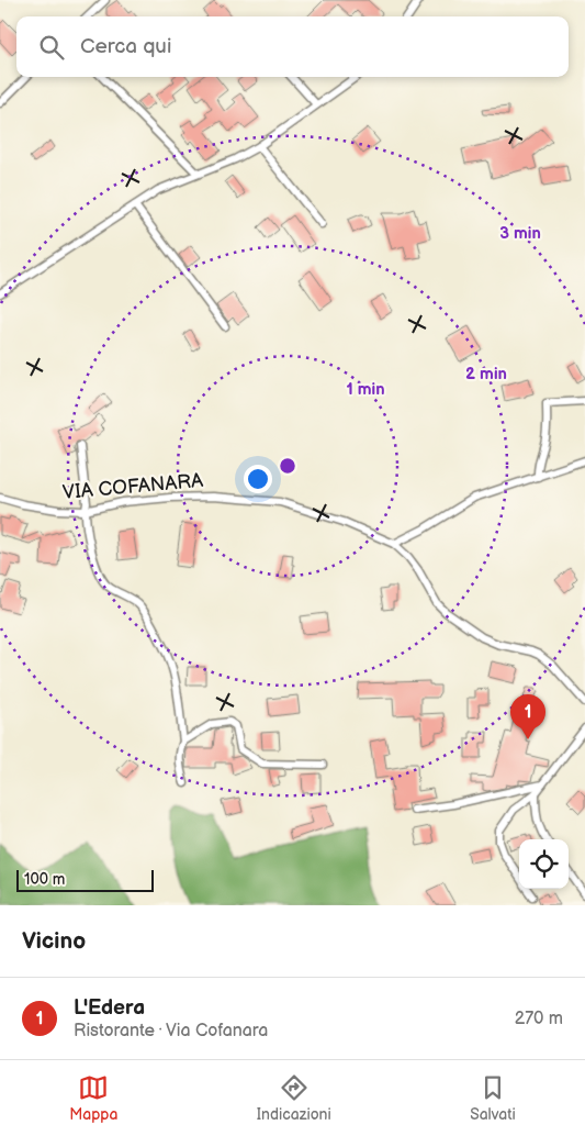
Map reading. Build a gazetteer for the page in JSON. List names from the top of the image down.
{
  "streets": {
    "street": ["VIA COFANARA"]
  },
  "scale_bar": "100 m",
  "page": {
    "search": "Cerca qui",
    "pins": "1",
    "scale": "100 m",
    "heading": "Vicino",
    "list": [
      {
        "mark": "1",
        "name": "L'Edera",
        "note": "Ristorante · Via Cofanara",
        "value": "270 m"
      }
    ],
    "nav": ["Mappa", "Indicazioni", "Salvati"]
  },
  "rings": ["3 min", "2 min", "1 min"]
}
